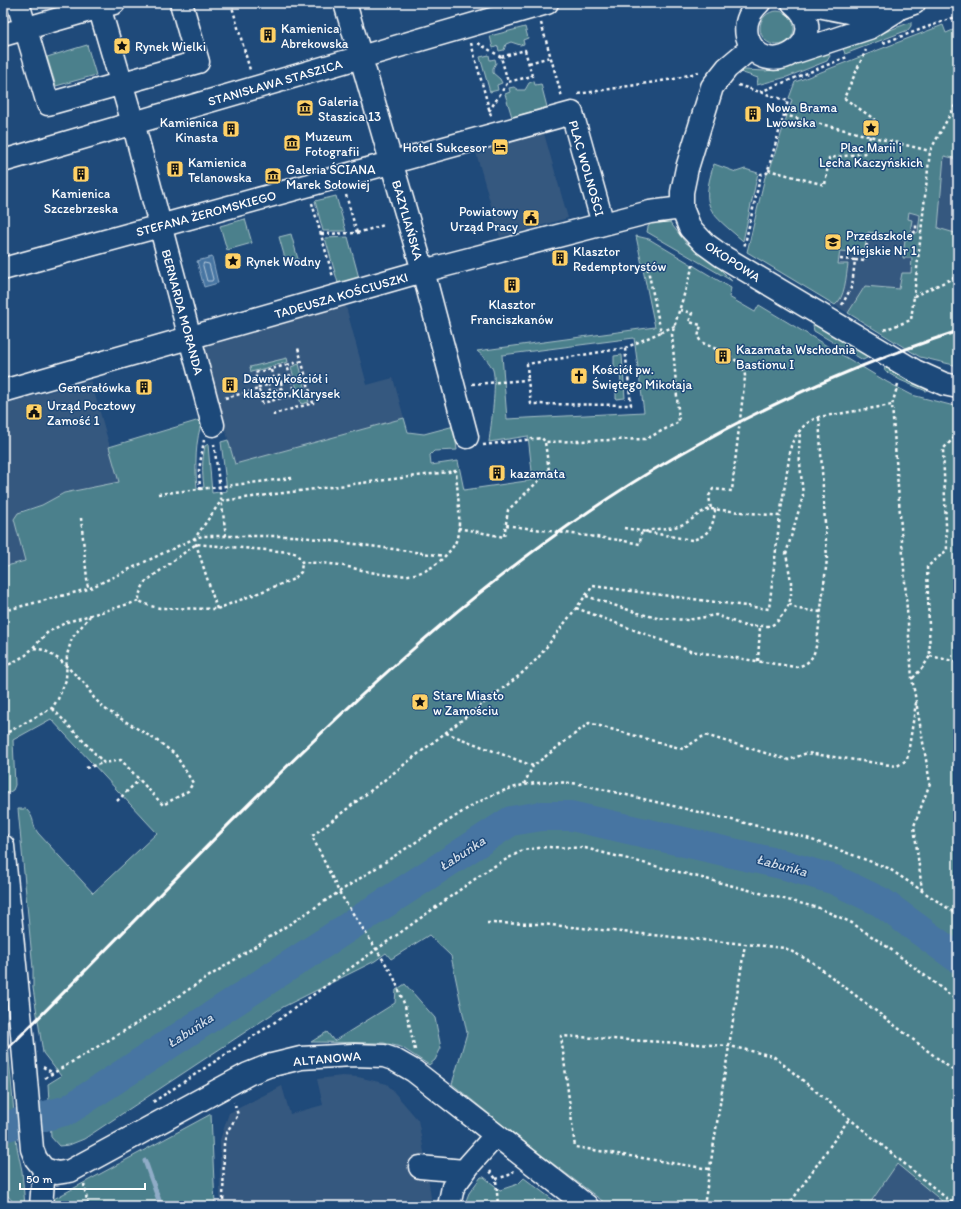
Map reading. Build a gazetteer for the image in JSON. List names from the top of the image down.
{
  "streets": {
    "street": [
      "STANISŁAWA STASZICA",
      "PLAC WOLNOŚCI",
      "STEFANA ŻEROMSKIEGO",
      "BAZYLIAŃSKA",
      "OKOPOWA",
      "TADEUSZA KOŚCIUSZKI",
      "BERNARDA MORANDA",
      "ALTANOWA"
    ]
  },
  "crossings": [
    ["STANISŁAWA STASZICA", "BAZYLIAŃSKA"],
    ["STANISŁAWA STASZICA", "BERNARDA MORANDA"],
    ["PLAC WOLNOŚCI", "STEFANA ŻEROMSKIEGO"],
    ["PLAC WOLNOŚCI", "TADEUSZA KOŚCIUSZKI"],
    ["STEFANA ŻEROMSKIEGO", "BAZYLIAŃSKA"],
    ["STEFANA ŻEROMSKIEGO", "BERNARDA MORANDA"],
    ["BAZYLIAŃSKA", "TADEUSZA KOŚCIUSZKI"],
    ["OKOPOWA", "TADEUSZA KOŚCIUSZKI"],
    ["TADEUSZA KOŚCIUSZKI", "BERNARDA MORANDA"]
  ],
  "water": ["Łabuńka"],
  "places": {
    "building": [
      "Kamienica Abrekowska",
      "Nowa Brama Lwowska",
      "Kamienica Kinasta",
      "Kamienica Telanowska",
      "Kamienica Szczebrzeska",
      "Klasztor Redemptorystów",
      "Klasztor Franciszkanów",
      "Kazamata Wschodnia Bastionu I",
      "Dawny kościół i klasztor Klarysek",
      "Generałówka",
      "kazamata"
    ],
    "place": [
      "Rynek Wielki",
      "Plac Marii i Lecha Kaczyńskich",
      "Rynek Wodny",
      "Stare Miasto w Zamościu"
    ],
    "museum": ["Galeria Staszica 13", "Muzeum Fotografii", "Galeria ŚCIANA Marek Sołowiej"],
    "hotel": ["Hotel Sukcesor"],
    "public building": ["Powiatowy Urząd Pracy", "Urząd Pocztowy Zamość 1"],
    "school or university": ["Przedszkole Miejskie Nr 1"],
    "church": ["Kościół pw. Świętego Mikołaja"]
  },
  "scale_bar": "50 m"
}
